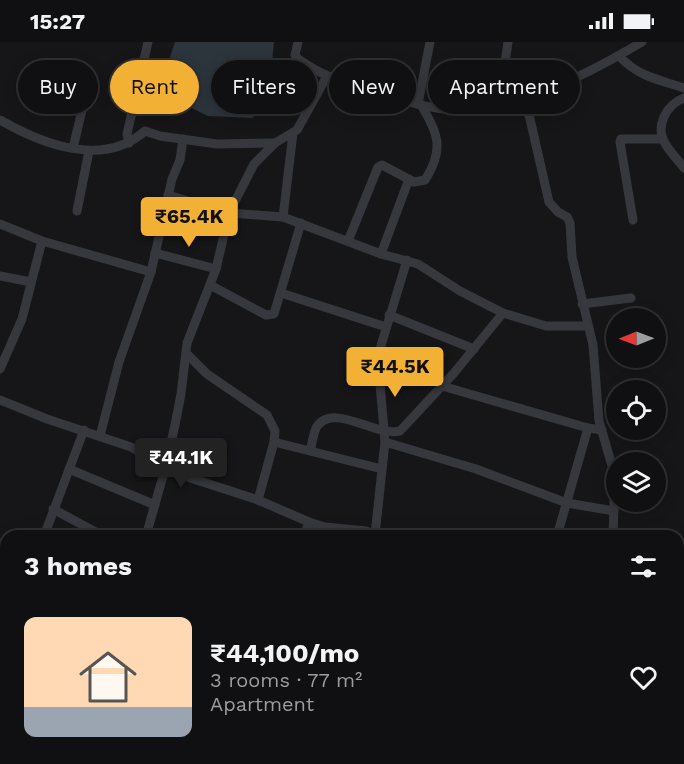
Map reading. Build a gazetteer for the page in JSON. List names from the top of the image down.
{
  "north": "left",
  "page": {
    "status": "15:27",
    "chip": [
      "Buy",
      "Rent",
      "Filters",
      "New",
      "Apartment"
    ],
    "price": ["₹65.4K", "₹44.5K", "₹44.1K"],
    "heading": "3 homes",
    "list": [
      {
        "name": "₹44,100/mo",
        "note": "3 rooms · 77 m² · Apartment"
      }
    ]
  }
}
